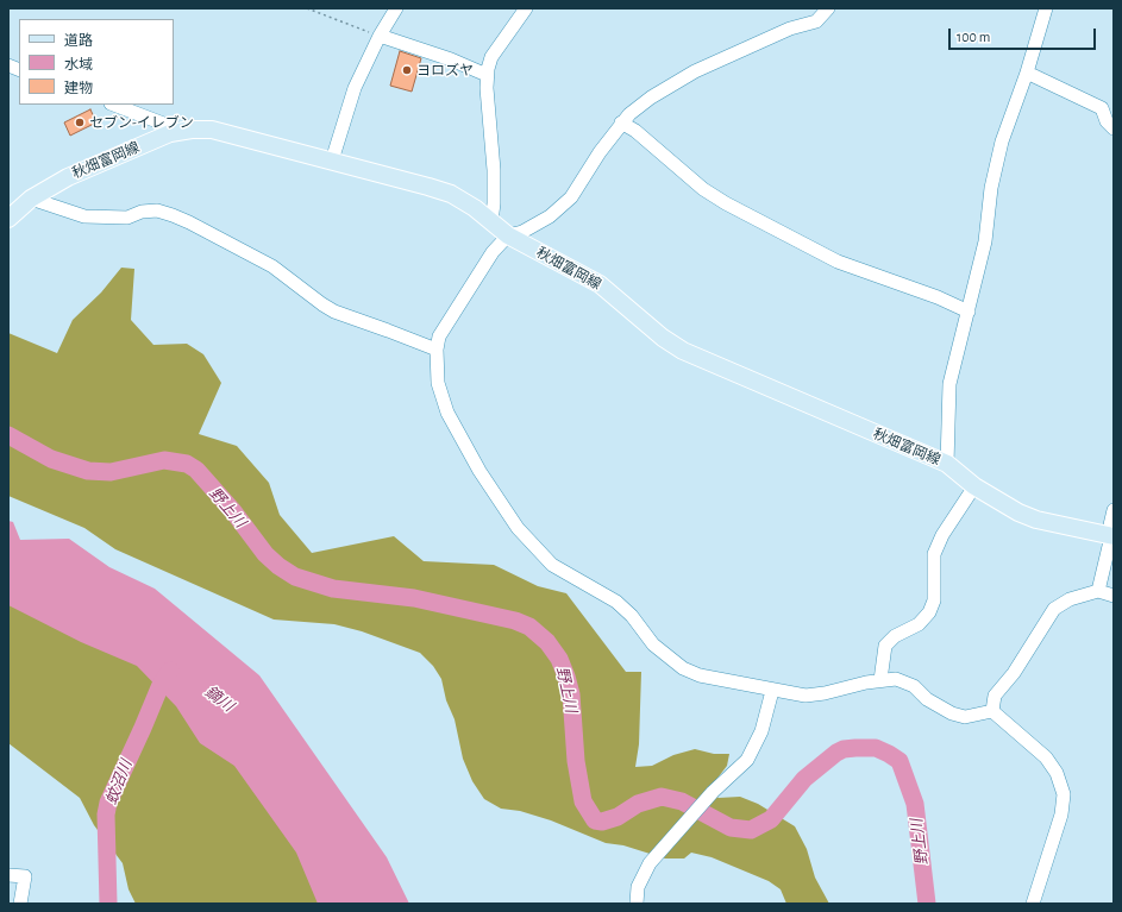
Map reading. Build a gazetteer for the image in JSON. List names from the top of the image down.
{
  "streets": {
    "main road": ["秋畑富岡線"]
  },
  "water": ["野上川", "鏑川", "蚊沼川"],
  "places": ["ヨロズヤ", "セブン-イレブン"],
  "legend": ["道路", "水域", "建物"],
  "scale_bar": "100 m"
}
